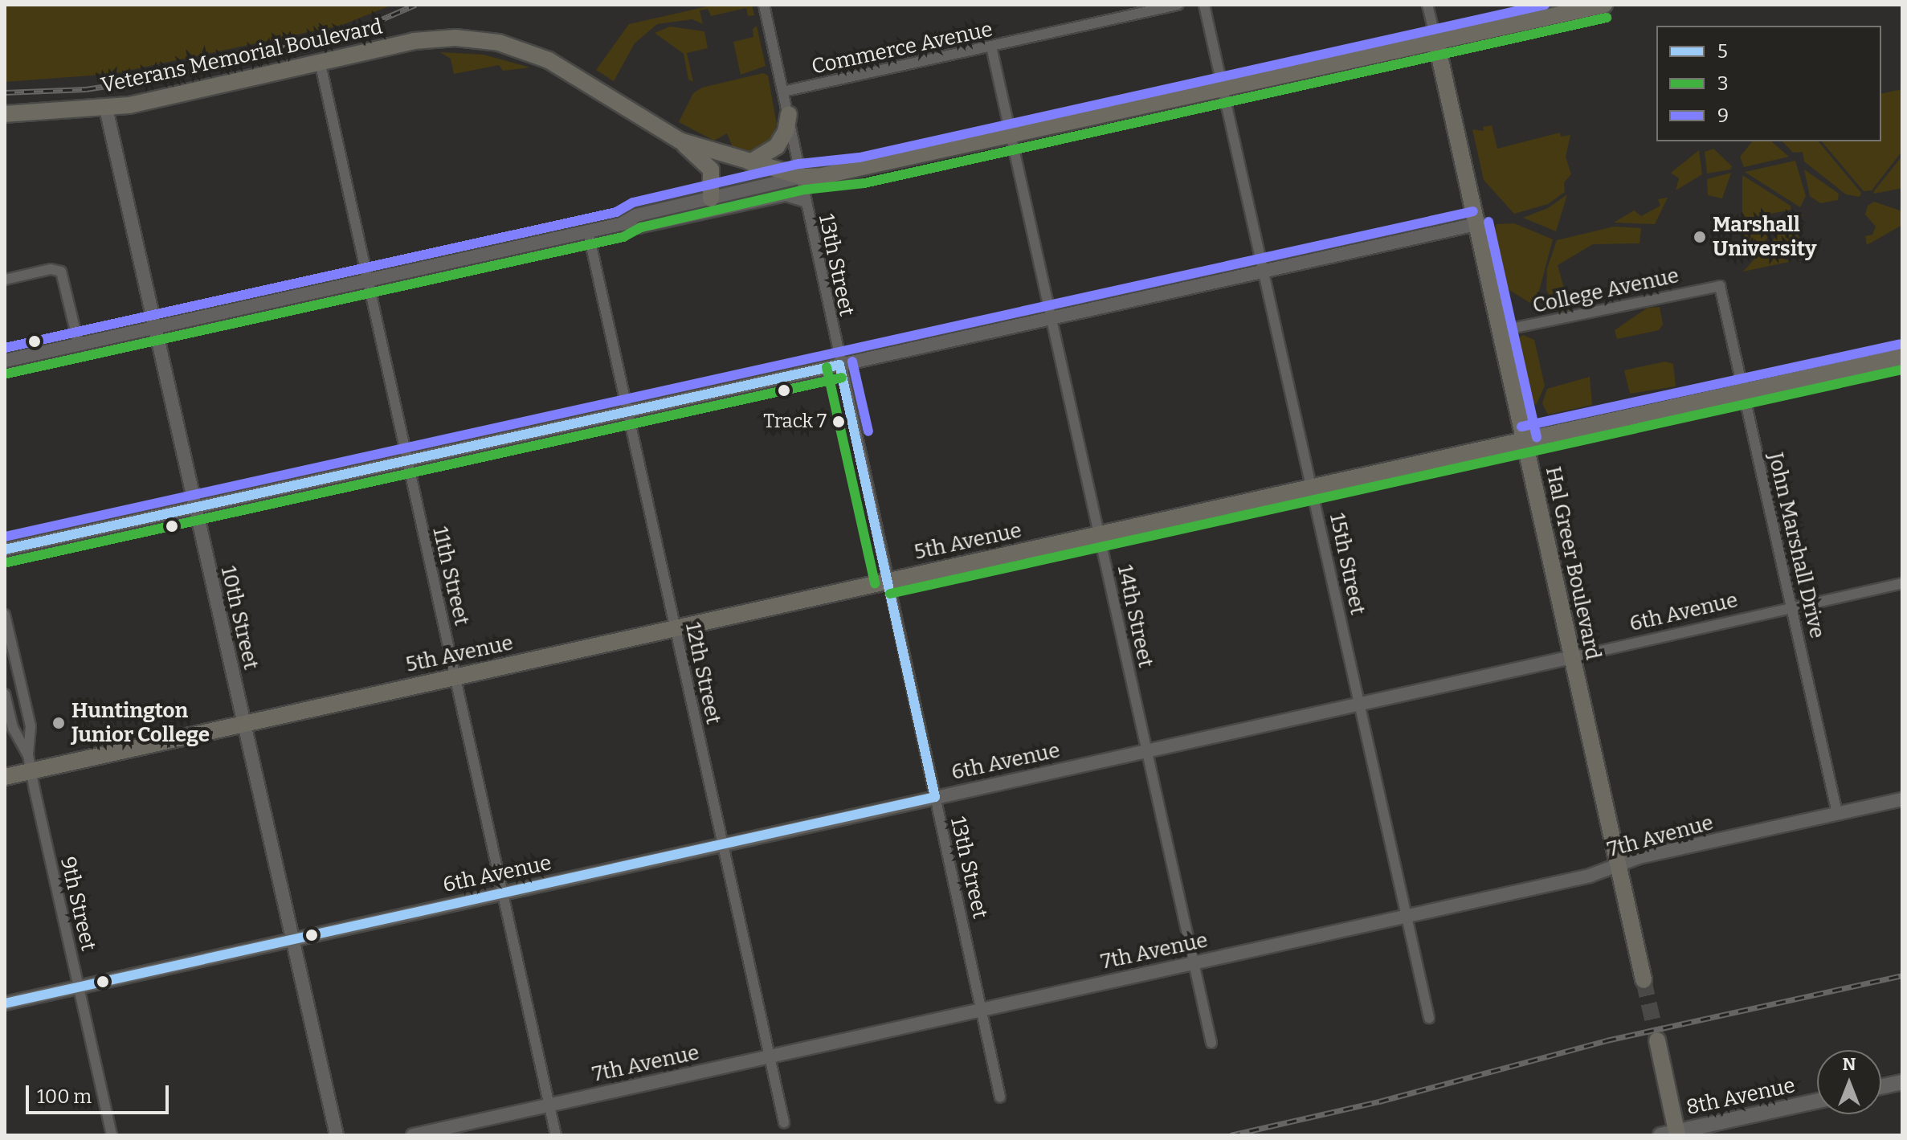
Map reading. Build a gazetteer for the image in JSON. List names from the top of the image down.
{
  "streets": {
    "main road": [
      "Veterans Memorial Boulevard",
      "5th Avenue",
      "Hal Greer Boulevard",
      "8th Avenue"
    ],
    "street": [
      "Commerce Avenue",
      "13th Street",
      "College Avenue",
      "John Marshall Drive",
      "15th Street",
      "11th Street",
      "6th Avenue",
      "14th Street",
      "10th Street",
      "12th Street",
      "7th Avenue",
      "9th Street"
    ]
  },
  "crossings": [
    ["Commerce Avenue", "13th Street"],
    ["Commerce Avenue", "14th Street"],
    ["Veterans Memorial Boulevard", "13th Street"],
    ["Veterans Memorial Boulevard", "11th Street"],
    ["Veterans Memorial Boulevard", "10th Street"],
    ["13th Street", "5th Avenue"],
    ["13th Street", "6th Avenue"],
    ["13th Street", "7th Avenue"],
    ["College Avenue", "John Marshall Drive"],
    ["College Avenue", "Hal Greer Boulevard"],
    ["5th Avenue", "John Marshall Drive"],
    ["5th Avenue", "Hal Greer Boulevard"],
    ["5th Avenue", "15th Street"],
    ["5th Avenue", "11th Street"],
    ["5th Avenue", "14th Street"],
    ["5th Avenue", "10th Street"],
    ["5th Avenue", "12th Street"],
    ["5th Avenue", "9th Street"],
    ["John Marshall Drive", "6th Avenue"],
    ["John Marshall Drive", "7th Avenue"],
    ["Hal Greer Boulevard", "6th Avenue"],
    ["Hal Greer Boulevard", "7th Avenue"],
    ["15th Street", "6th Avenue"],
    ["15th Street", "7th Avenue"],
    ["11th Street", "6th Avenue"],
    ["11th Street", "7th Avenue"],
    ["6th Avenue", "14th Street"],
    ["6th Avenue", "10th Street"],
    ["6th Avenue", "12th Street"],
    ["6th Avenue", "9th Street"],
    ["14th Street", "7th Avenue"],
    ["12th Street", "7th Avenue"]
  ],
  "places": ["Marshall University", "Track 7", "Huntington Junior College"],
  "lines": ["transit line 9", "transit line 3", "transit line 5"],
  "legend": ["5", "3", "9"],
  "scale_bar": "100 m",
  "north": "top"
}
